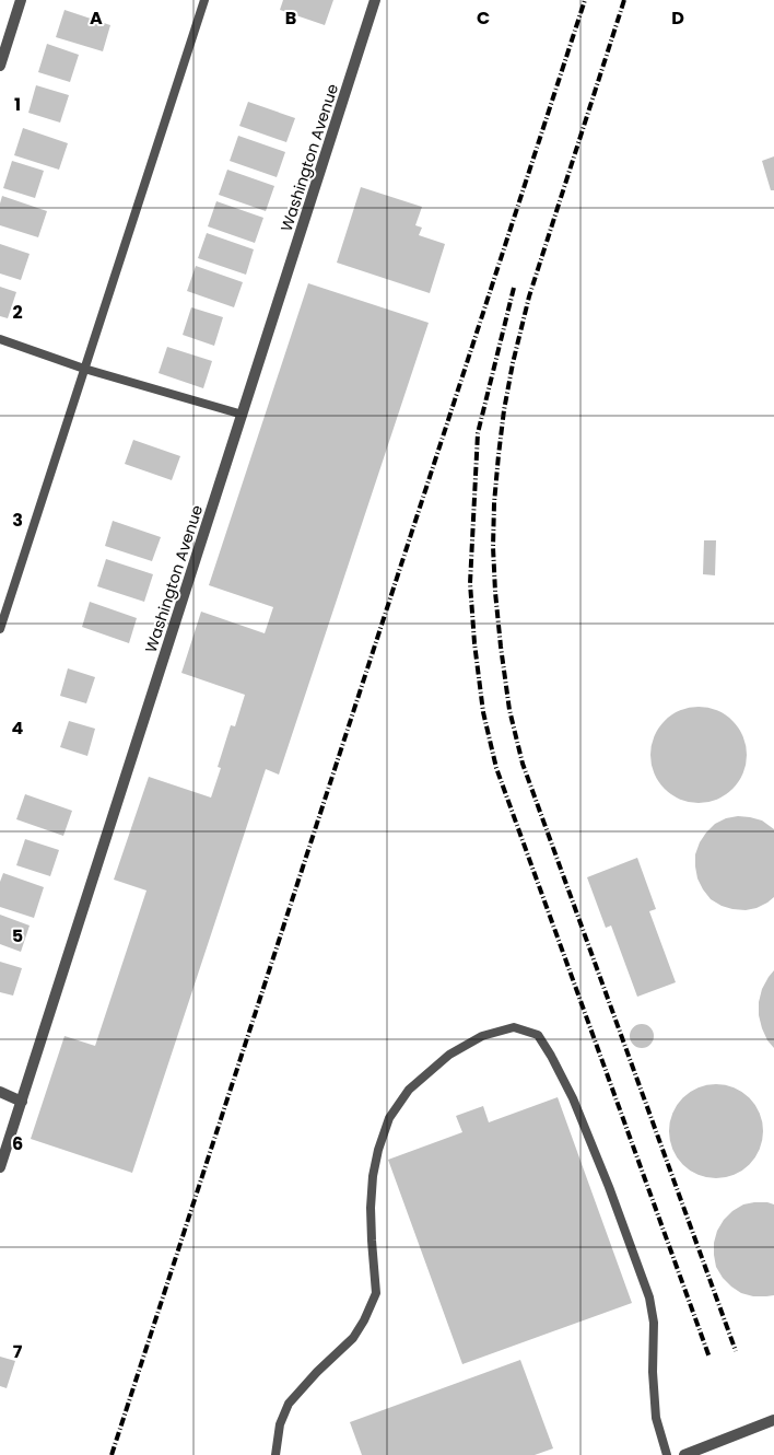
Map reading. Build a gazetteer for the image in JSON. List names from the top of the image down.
{
  "streets": {
    "street": ["Washington Avenue"]
  },
  "grid": {
    "columns": [
      "A",
      "B",
      "C",
      "D"
    ],
    "rows": [
      "1",
      "2",
      "3",
      "4",
      "5",
      "6",
      "7"
    ]
  }
}
